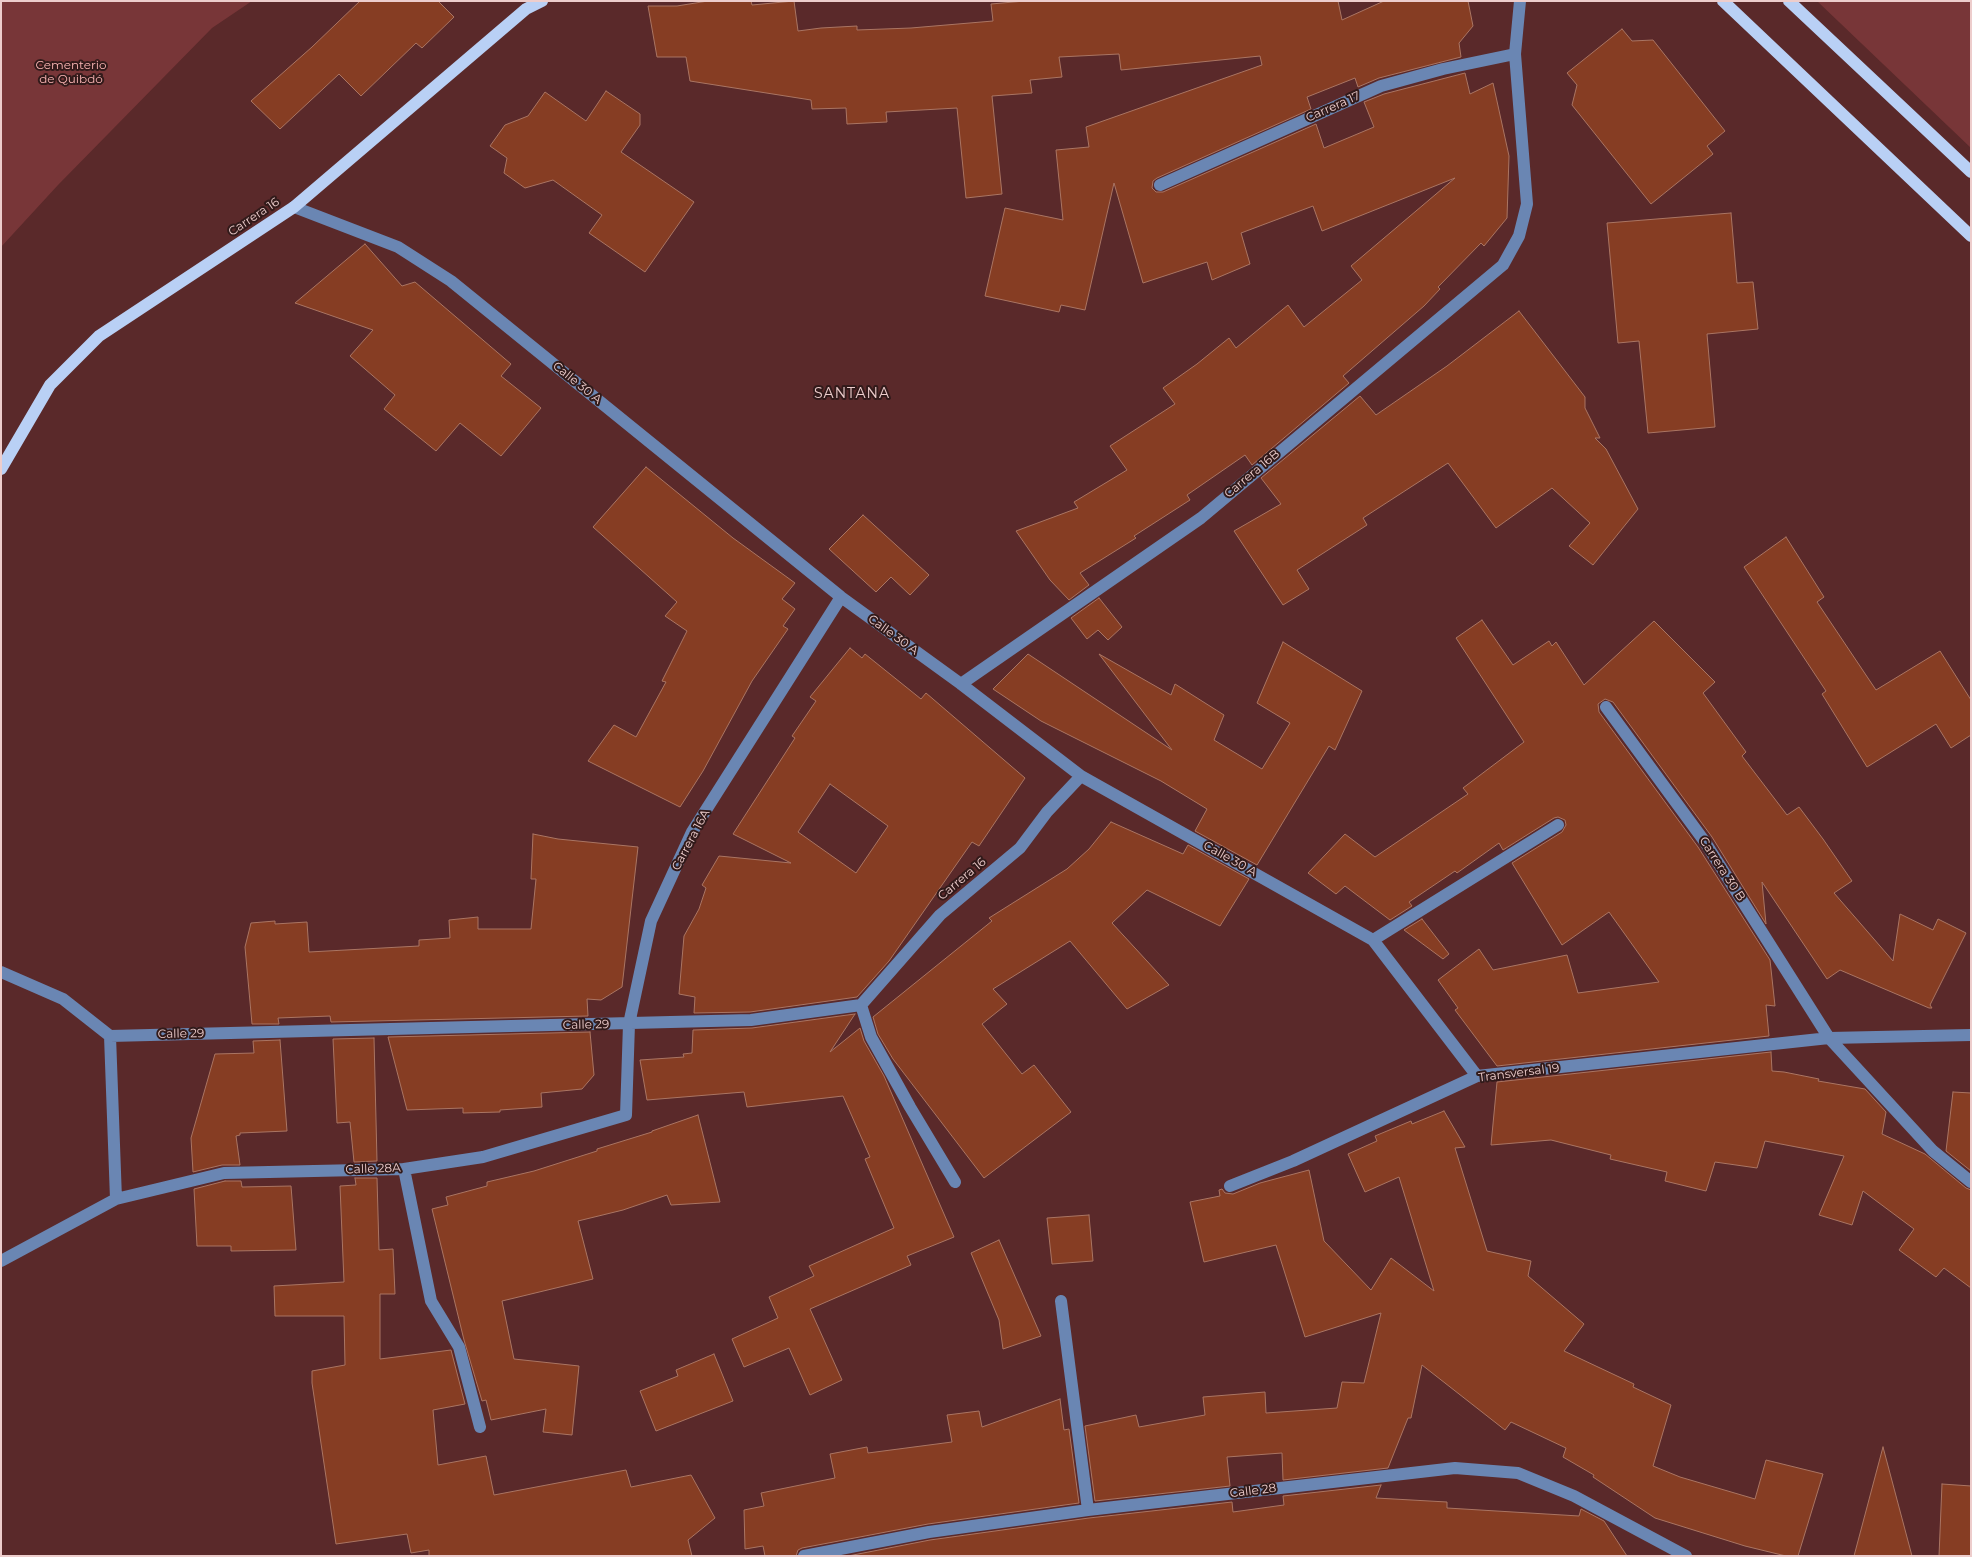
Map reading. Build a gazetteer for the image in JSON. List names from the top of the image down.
{
  "streets": {
    "main road": ["Carrera 16"],
    "street": [
      "Carrera 17",
      "Calle 30 A",
      "Carrera 16B",
      "Carrera 16A",
      "Carrera 30 B",
      "Calle 29",
      "Transversal 19",
      "Calle 28A",
      "Calle 28"
    ]
  },
  "crossings": [
    ["Carrera 17", "Carrera 16B"],
    ["Carrera 16", "Calle 30 A"],
    ["Carrera 16", "Calle 29"],
    ["Calle 30 A", "Carrera 16B"],
    ["Calle 30 A", "Carrera 16A"],
    ["Calle 30 A", "Transversal 19"],
    ["Carrera 16A", "Calle 29"],
    ["Carrera 16A", "Calle 28A"],
    ["Carrera 30 B", "Transversal 19"]
  ],
  "districts": ["SANTANA"],
  "parks": ["Cementerio de Quibdó"]
}
